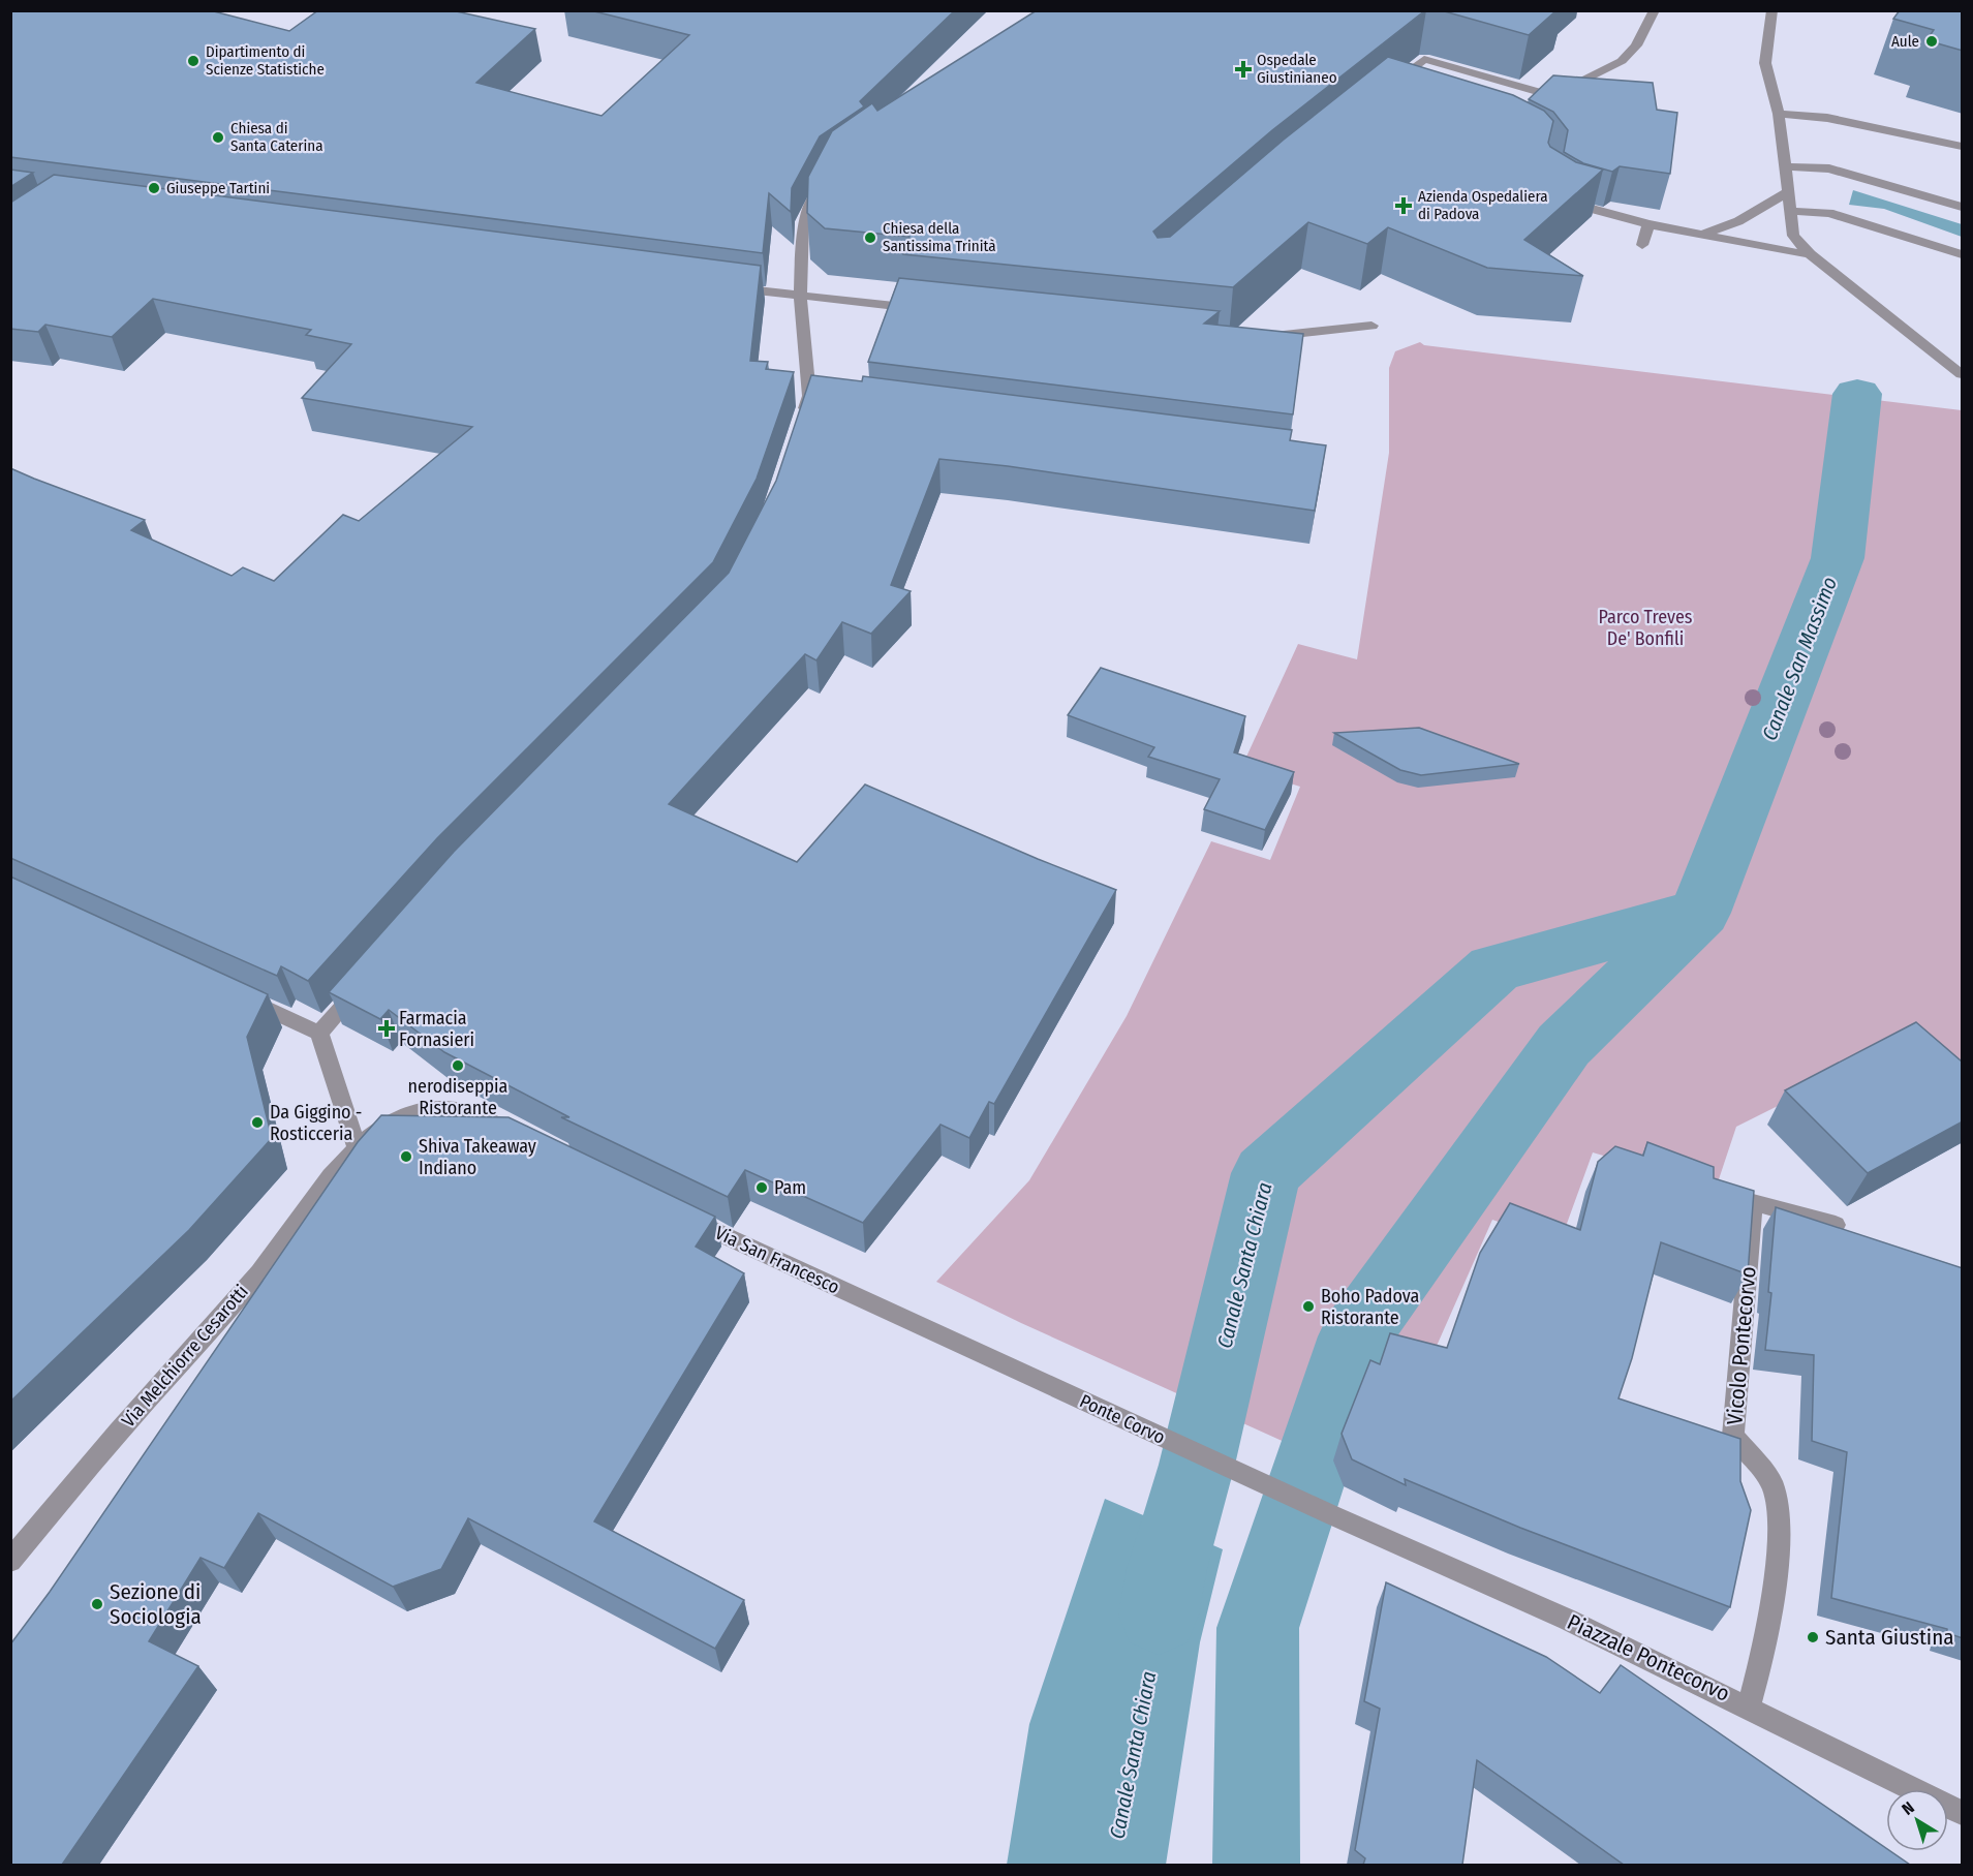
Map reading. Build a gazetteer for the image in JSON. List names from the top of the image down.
{
  "streets": {
    "street": [
      "Via San Francesco",
      "Vicolo Pontecorvo",
      "Via Melchiorre Cesarotti",
      "Ponte Corvo",
      "Piazzale Pontecorvo"
    ]
  },
  "crossings": [
    ["Via San Francesco", "Ponte Corvo"],
    ["Vicolo Pontecorvo", "Piazzale Pontecorvo"],
    ["Ponte Corvo", "Piazzale Pontecorvo"]
  ],
  "water": ["Canale San Massimo", "Canale Santa Chiara"],
  "parks": ["Parco Treves De' Bonfili"],
  "places": {
    "other": [
      "Aule",
      "Dipartimento di Scienze Statistiche",
      "Chiesa di Santa Caterina",
      "Giuseppe Tartini",
      "Chiesa della Santissima Trinità",
      "nerodiseppia Ristorante",
      "Da Giggino - Rosticceria",
      "Shiva Takeaway Indiano",
      "Pam",
      "Boho Padova Ristorante",
      "Sezione di Sociologia",
      "Santa Giustina"
    ],
    "health": ["Ospedale Giustinianeo", "Azienda Ospedaliera di Padova", "Farmacia Fornasieri"]
  },
  "north": "top left"
}
